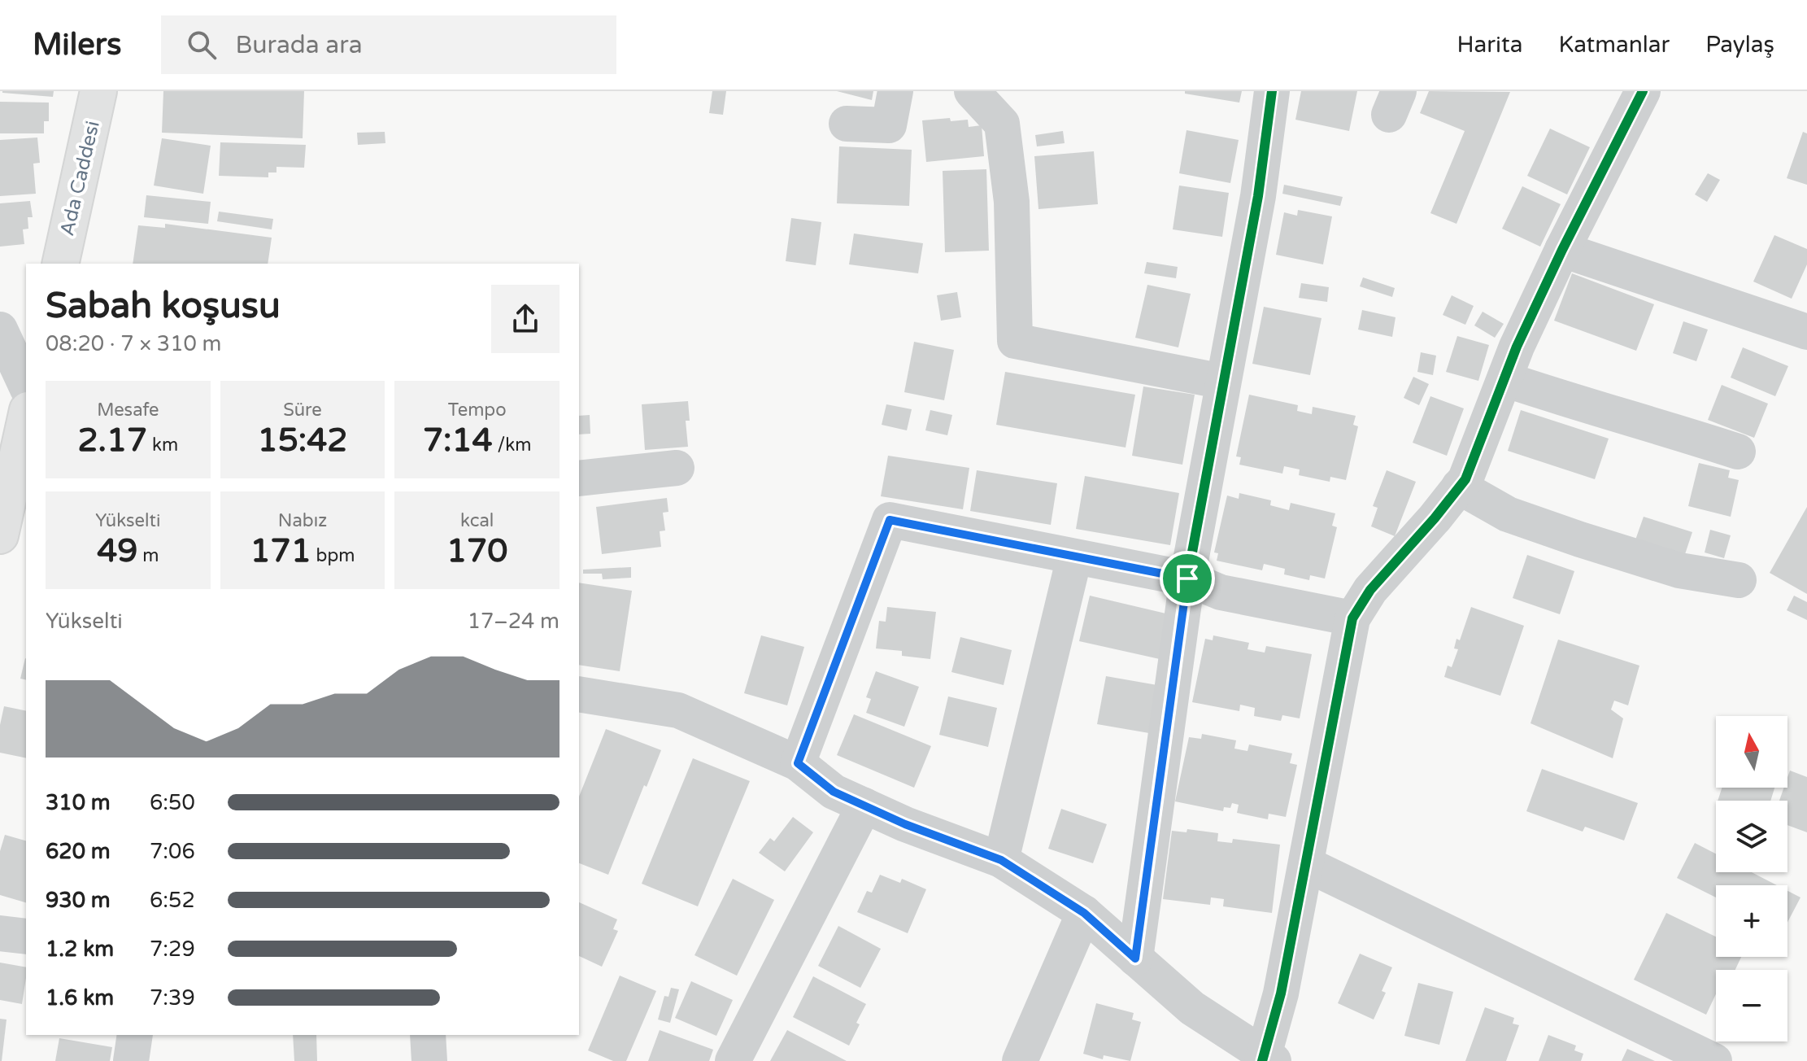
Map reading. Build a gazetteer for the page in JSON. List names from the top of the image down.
{
  "streets": {
    "main road": ["Ada Caddesi"]
  },
  "north": "top",
  "page": {
    "header": "Milers",
    "search": "Burada ara",
    "nav": ["Harita", "Katmanlar", "Paylaş"],
    "heading": ["Sabah koşusu", "08:20 · 7 × 310 m"],
    "stats": [
      ["Mesafe", "2.17 km"],
      ["Süre", "15:42"],
      ["Tempo", "7:14 /km"],
      ["Yükselti", "49 m"],
      ["Nabız", "171 bpm"],
      ["kcal", "170"]
    ],
    "chart": ["Yükselti", "17–24 m"],
    "map_buttons": ["+", "−"],
    "list": [
      {
        "name": "310 m",
        "note": "6:50"
      },
      {
        "name": "620 m",
        "note": "7:06"
      },
      {
        "name": "930 m",
        "note": "6:52"
      },
      {
        "name": "1.2 km",
        "note": "7:29"
      },
      {
        "name": "1.6 km",
        "note": "7:39"
      }
    ]
  }
}
